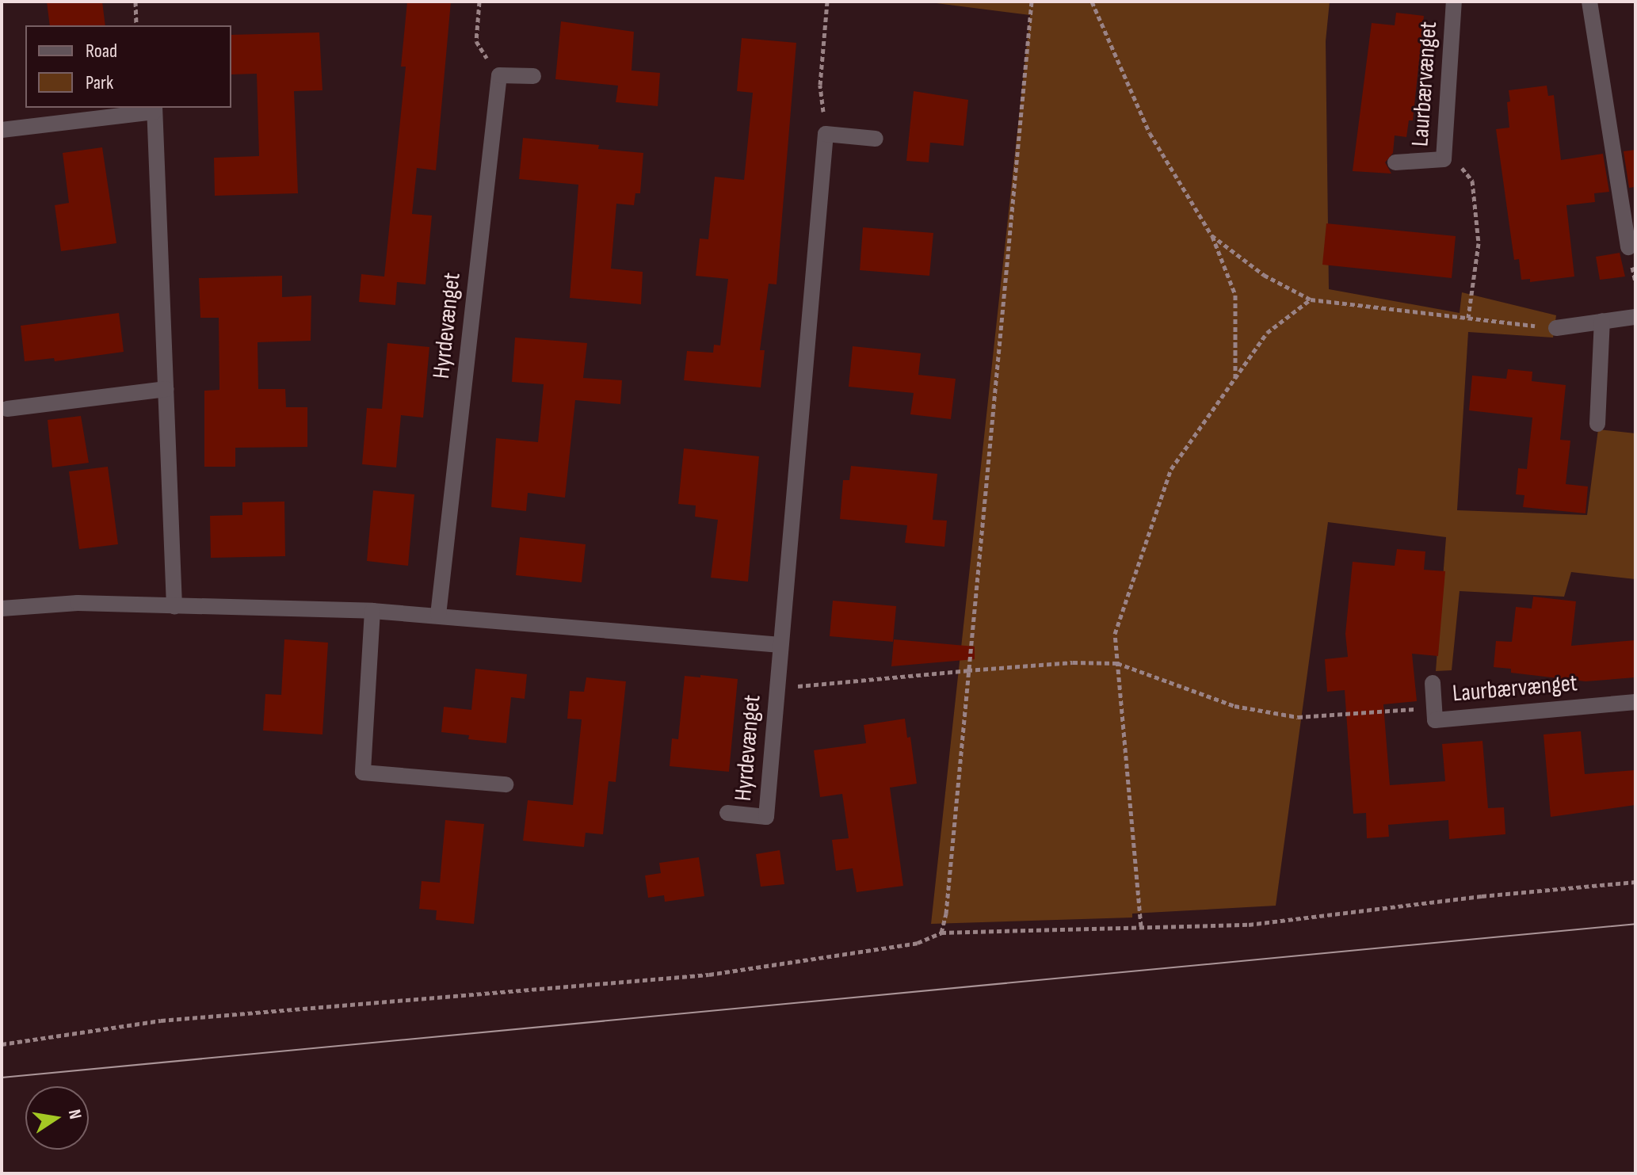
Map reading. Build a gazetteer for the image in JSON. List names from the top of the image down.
{
  "streets": {
    "street": ["Laurbærvænget", "Hyrdevænget"]
  },
  "legend": ["Road", "Park"],
  "north": "right"
}
